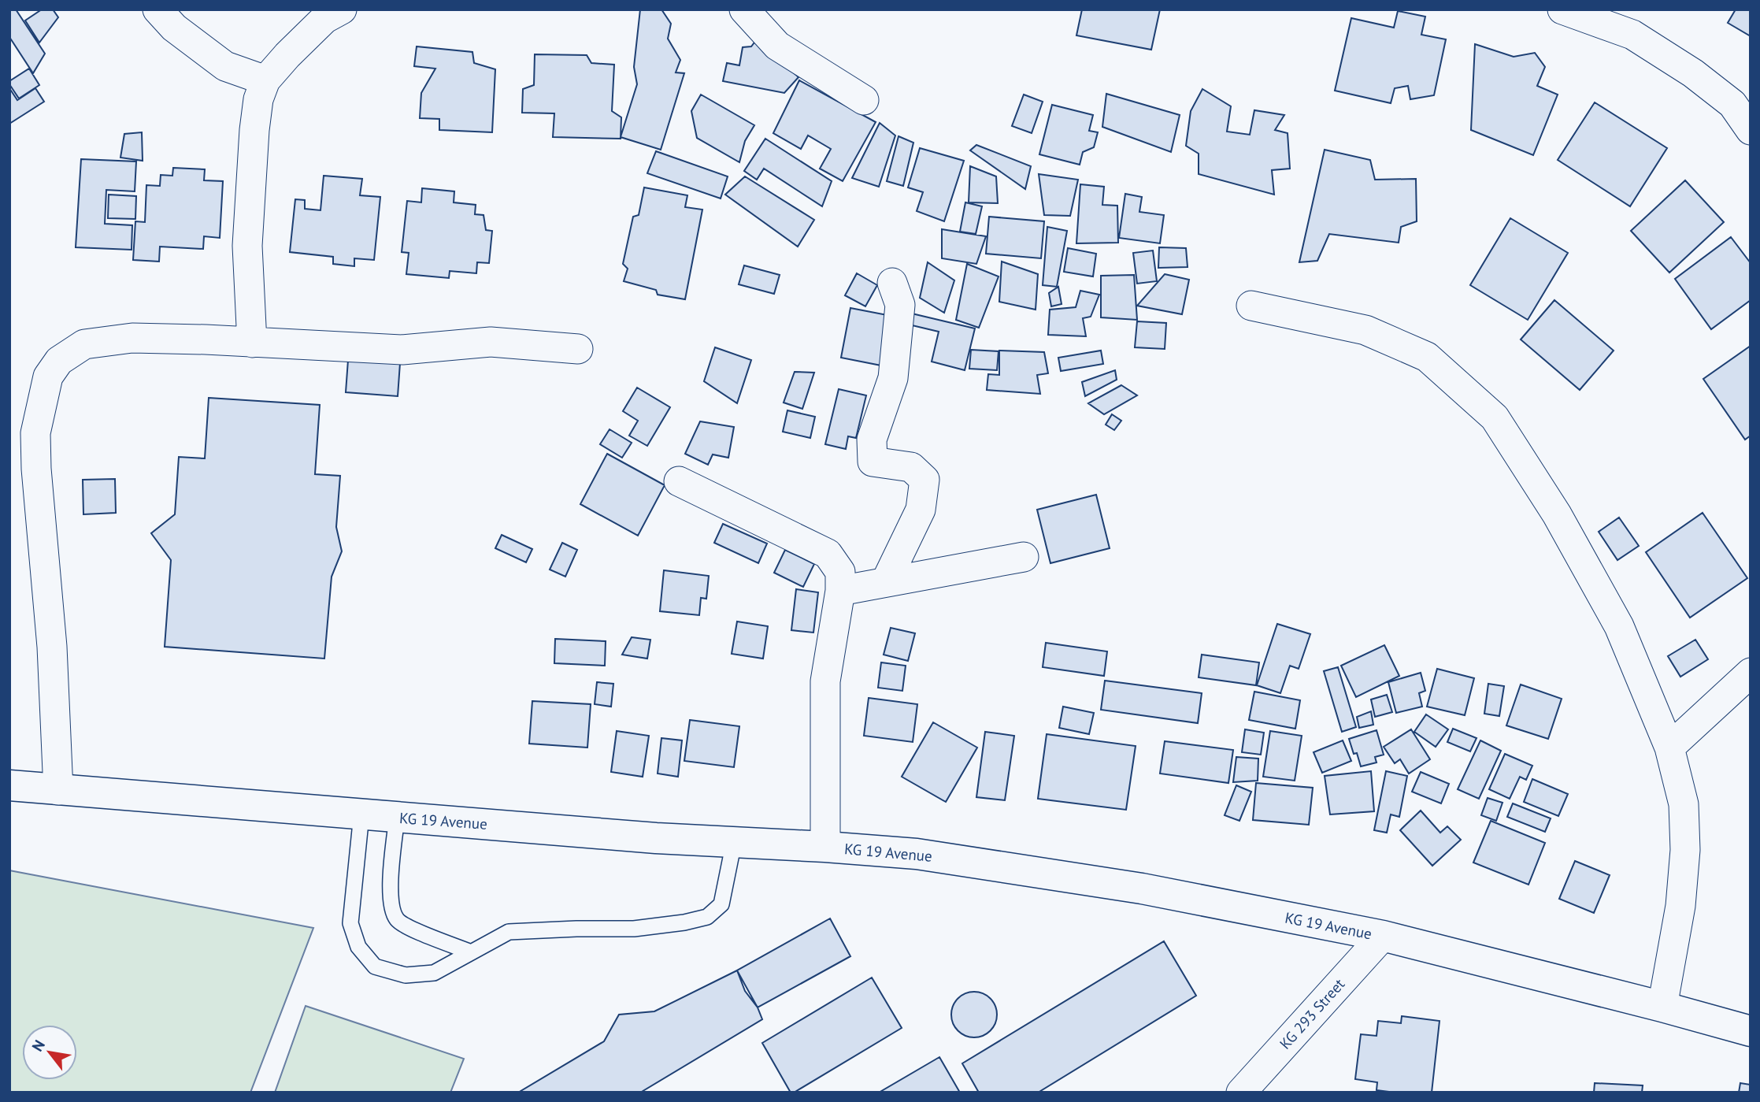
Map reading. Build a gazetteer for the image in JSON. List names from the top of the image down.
{
  "streets": {
    "main road": ["KG 19 Avenue"],
    "street": ["KG 293 Street"]
  },
  "crossings": [
    ["KG 19 Avenue", "KG 293 Street"]
  ],
  "north": "top left"
}
